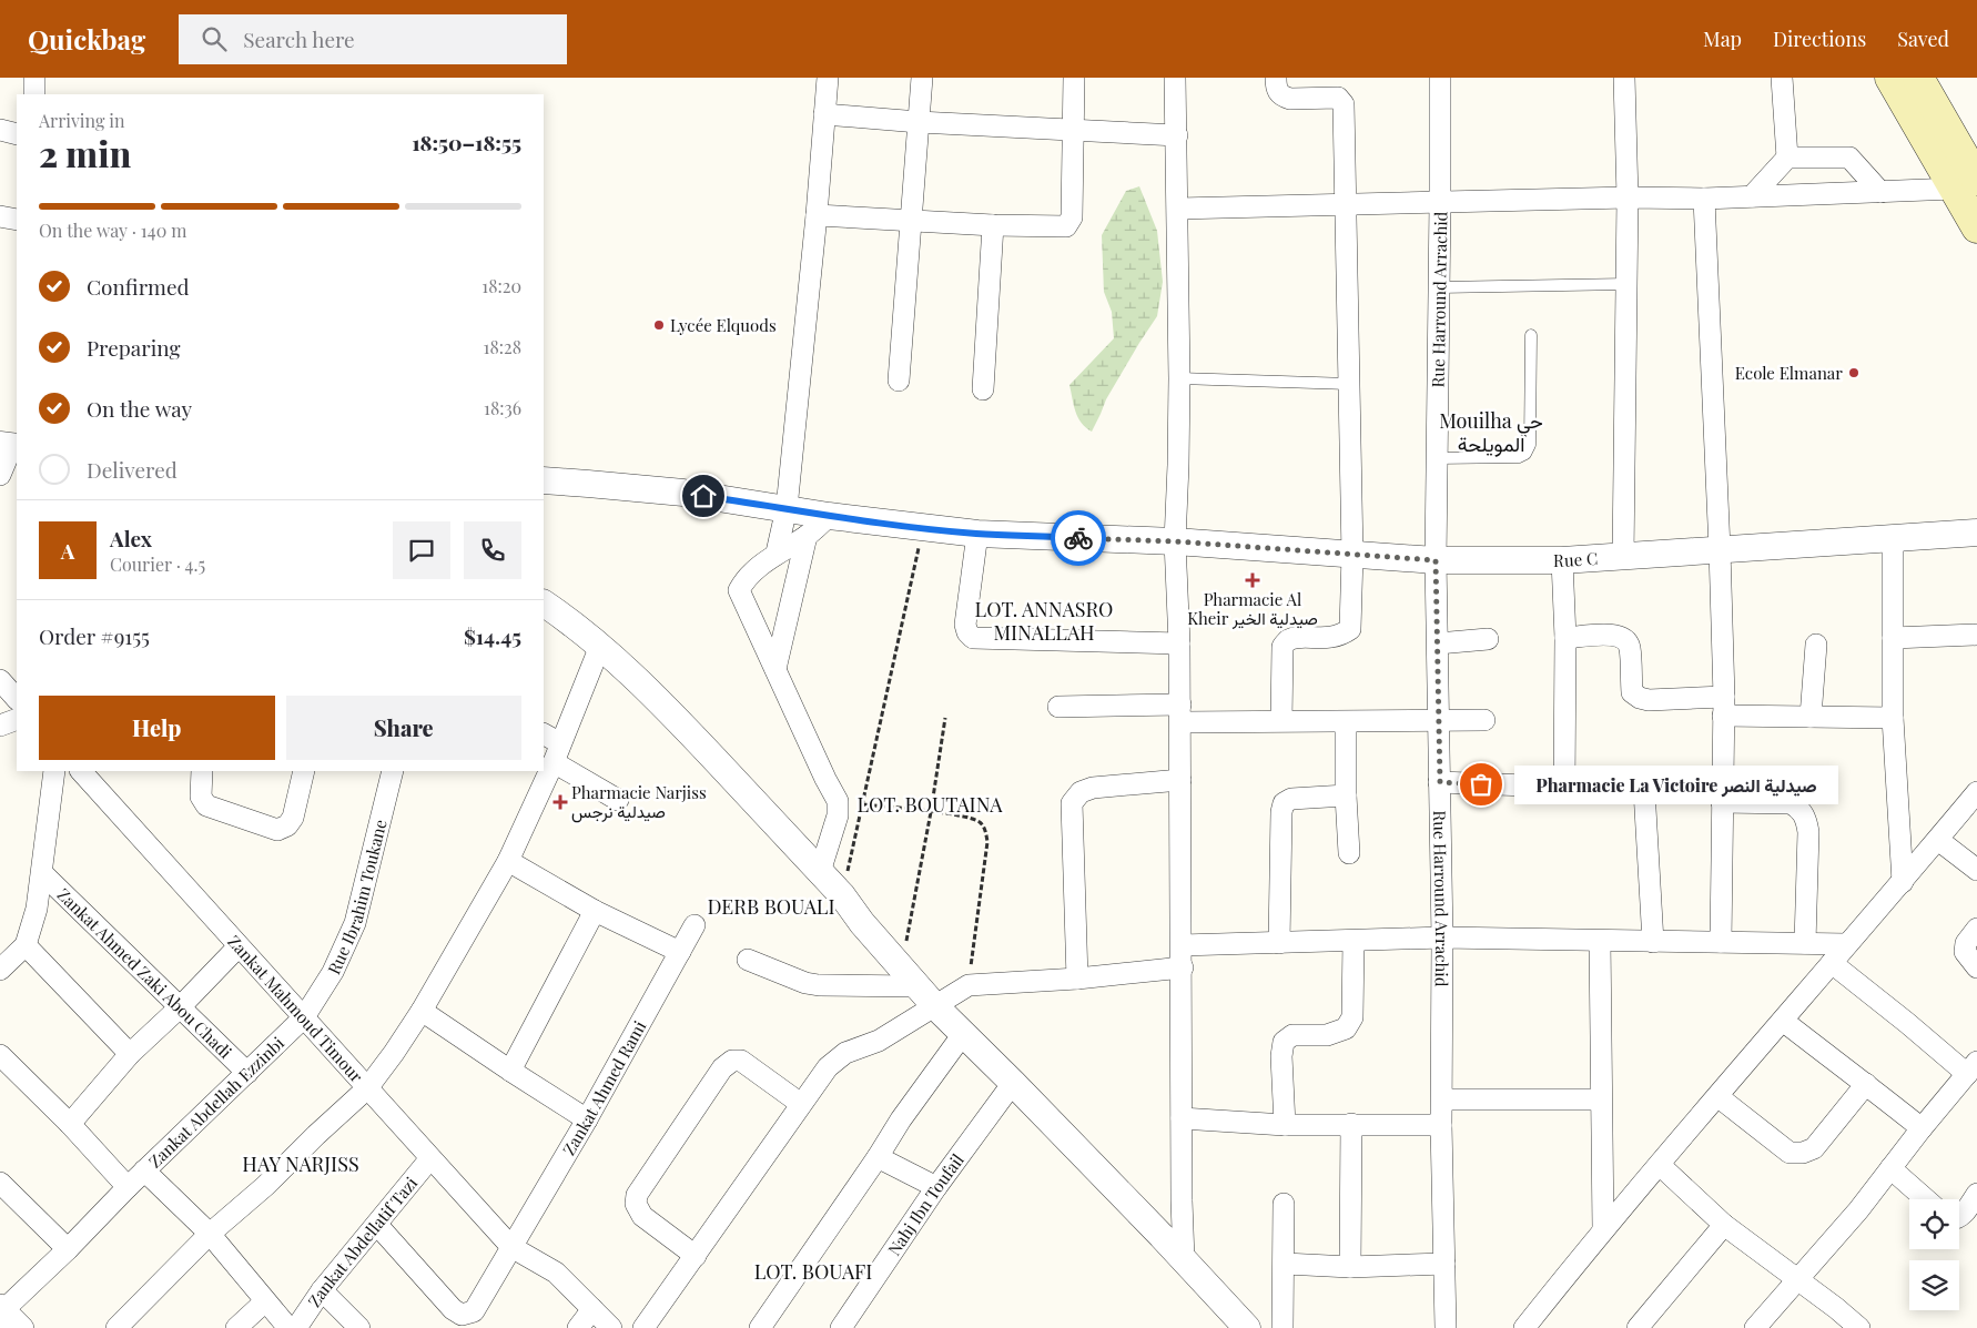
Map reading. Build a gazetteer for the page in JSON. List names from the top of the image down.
{
  "streets": {
    "street": [
      "Rue Harround Arrachid",
      "Rue C",
      "Rue Ibrahim Toukane",
      "Zankat Ahmed Zaki Abou Chadi",
      "Zankat Mahmoud Timour",
      "Zankat Ahmed Rami",
      "Zankat Abdellah Ezzinbi",
      "Nahj Ibn Toufail",
      "Zankat Abdellatif Tazi"
    ]
  },
  "crossings": [
    ["Rue Harround Arrachid", "Rue C"],
    ["Rue Ibrahim Toukane", "Zankat Mahmoud Timour"],
    ["Rue Ibrahim Toukane", "Zankat Abdellah Ezzinbi"],
    ["Zankat Ahmed Zaki Abou Chadi", "Zankat Abdellah Ezzinbi"],
    ["Zankat Mahmoud Timour", "Zankat Ahmed Rami"],
    ["Zankat Mahmoud Timour", "Zankat Abdellah Ezzinbi"],
    ["Zankat Mahmoud Timour", "Zankat Abdellatif Tazi"],
    ["Zankat Ahmed Rami", "Zankat Abdellatif Tazi"]
  ],
  "districts": [
    "Mouilha حي المويلحة",
    "LOT. ANNASRO MINALLAH",
    "LOT. BOUTAINA",
    "DERB BOUALI",
    "HAY NARJISS",
    "LOT. BOUAFI"
  ],
  "places": {
    "other": ["Lycée Elquods", "Ecole Elmanar", "Pharmacie La Victoire صيدلية النصر"],
    "health": ["Pharmacie Al Kheir صيدلية الخير", "Pharmacie Narjiss صيدلية نرجس"]
  },
  "page": {
    "header": "Quickbag",
    "search": "Search here",
    "nav": ["Map", "Directions", "Saved"],
    "heading": ["2 min", "Arriving in", "18:50–18:55"],
    "panel": [
      "Alex",
      "Courier · 4.5",
      "Order #9155",
      "$14.45"
    ],
    "bar": "On the way · 140 m",
    "list": [
      ["Confirmed", "18:20"],
      ["Preparing", "18:28"],
      ["On the way", "18:36"],
      "Delivered"
    ],
    "round": "A",
    "buttons": ["Help", "Share"],
    "bubble": "Pharmacie La Victoire صيدلية النصر"
  }
}
